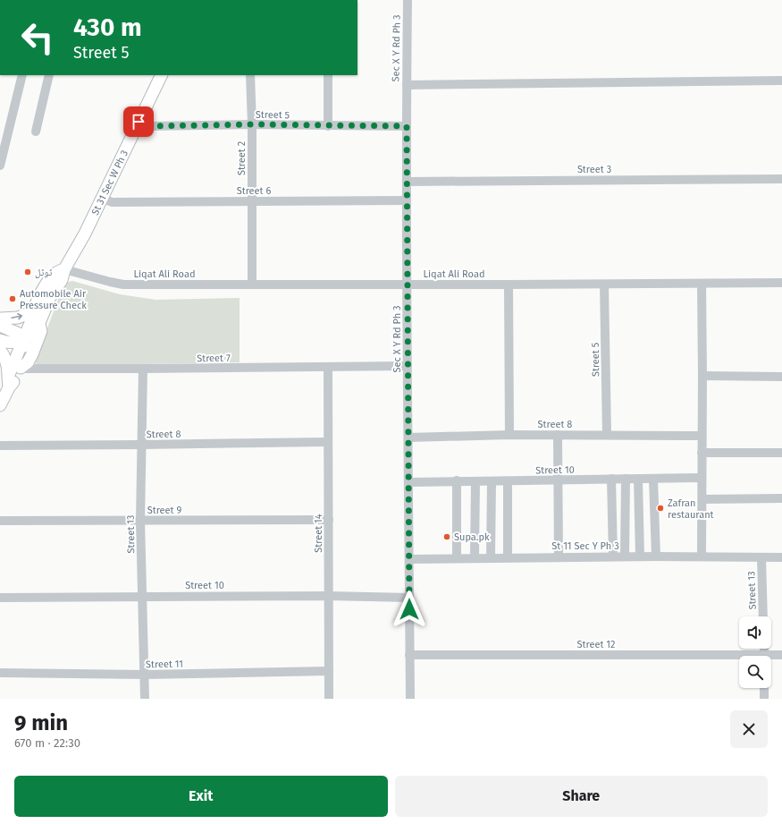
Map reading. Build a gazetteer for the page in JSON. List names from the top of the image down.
{
  "streets": {
    "main road": ["St 31 Sec W Ph 3"],
    "street": [
      "Sec X Y Rd Ph 3",
      "Street 5",
      "Street 2",
      "Street 3",
      "Street 6",
      "Liqat Ali Road",
      "Street 7",
      "Street 8",
      "Street 10",
      "Street 9",
      "Street 14",
      "Street 13",
      "St 11 Sec Y Ph 3",
      "Street 12",
      "Street 11"
    ]
  },
  "crossings": [
    ["Sec X Y Rd Ph 3", "Street 5"],
    ["Sec X Y Rd Ph 3", "Street 3"],
    ["Sec X Y Rd Ph 3", "Street 6"],
    ["Sec X Y Rd Ph 3", "Liqat Ali Road"],
    ["Sec X Y Rd Ph 3", "Street 7"],
    ["Sec X Y Rd Ph 3", "Street 8"],
    ["Sec X Y Rd Ph 3", "Street 10"],
    ["Sec X Y Rd Ph 3", "St 11 Sec Y Ph 3"],
    ["Sec X Y Rd Ph 3", "Street 12"],
    ["Street 5", "Street 2"],
    ["Street 5", "St 31 Sec W Ph 3"],
    ["Street 5", "Liqat Ali Road"],
    ["Street 5", "Street 8"],
    ["Street 2", "Street 6"],
    ["Street 2", "Liqat Ali Road"],
    ["St 31 Sec W Ph 3", "Street 6"],
    ["St 31 Sec W Ph 3", "Liqat Ali Road"],
    ["Street 7", "Street 14"],
    ["Street 7", "Street 13"],
    ["Street 8", "Street 14"],
    ["Street 8", "Street 13"],
    ["Street 10", "Street 14"],
    ["Street 10", "Street 13"],
    ["Street 9", "Street 14"],
    ["Street 9", "Street 13"],
    ["Street 14", "Street 11"],
    ["Street 13", "St 11 Sec Y Ph 3"],
    ["Street 13", "Street 11"]
  ],
  "places": [
    "ٹوٹل",
    "Automobile Air Pressure Check",
    "Zafran restaurant",
    "Supa.pk"
  ],
  "page": {
    "turn": ["430 m", "Street 5"],
    "heading": ["9 min", "670 m · 22:30"],
    "buttons": ["Exit", "Share"]
  }
}
